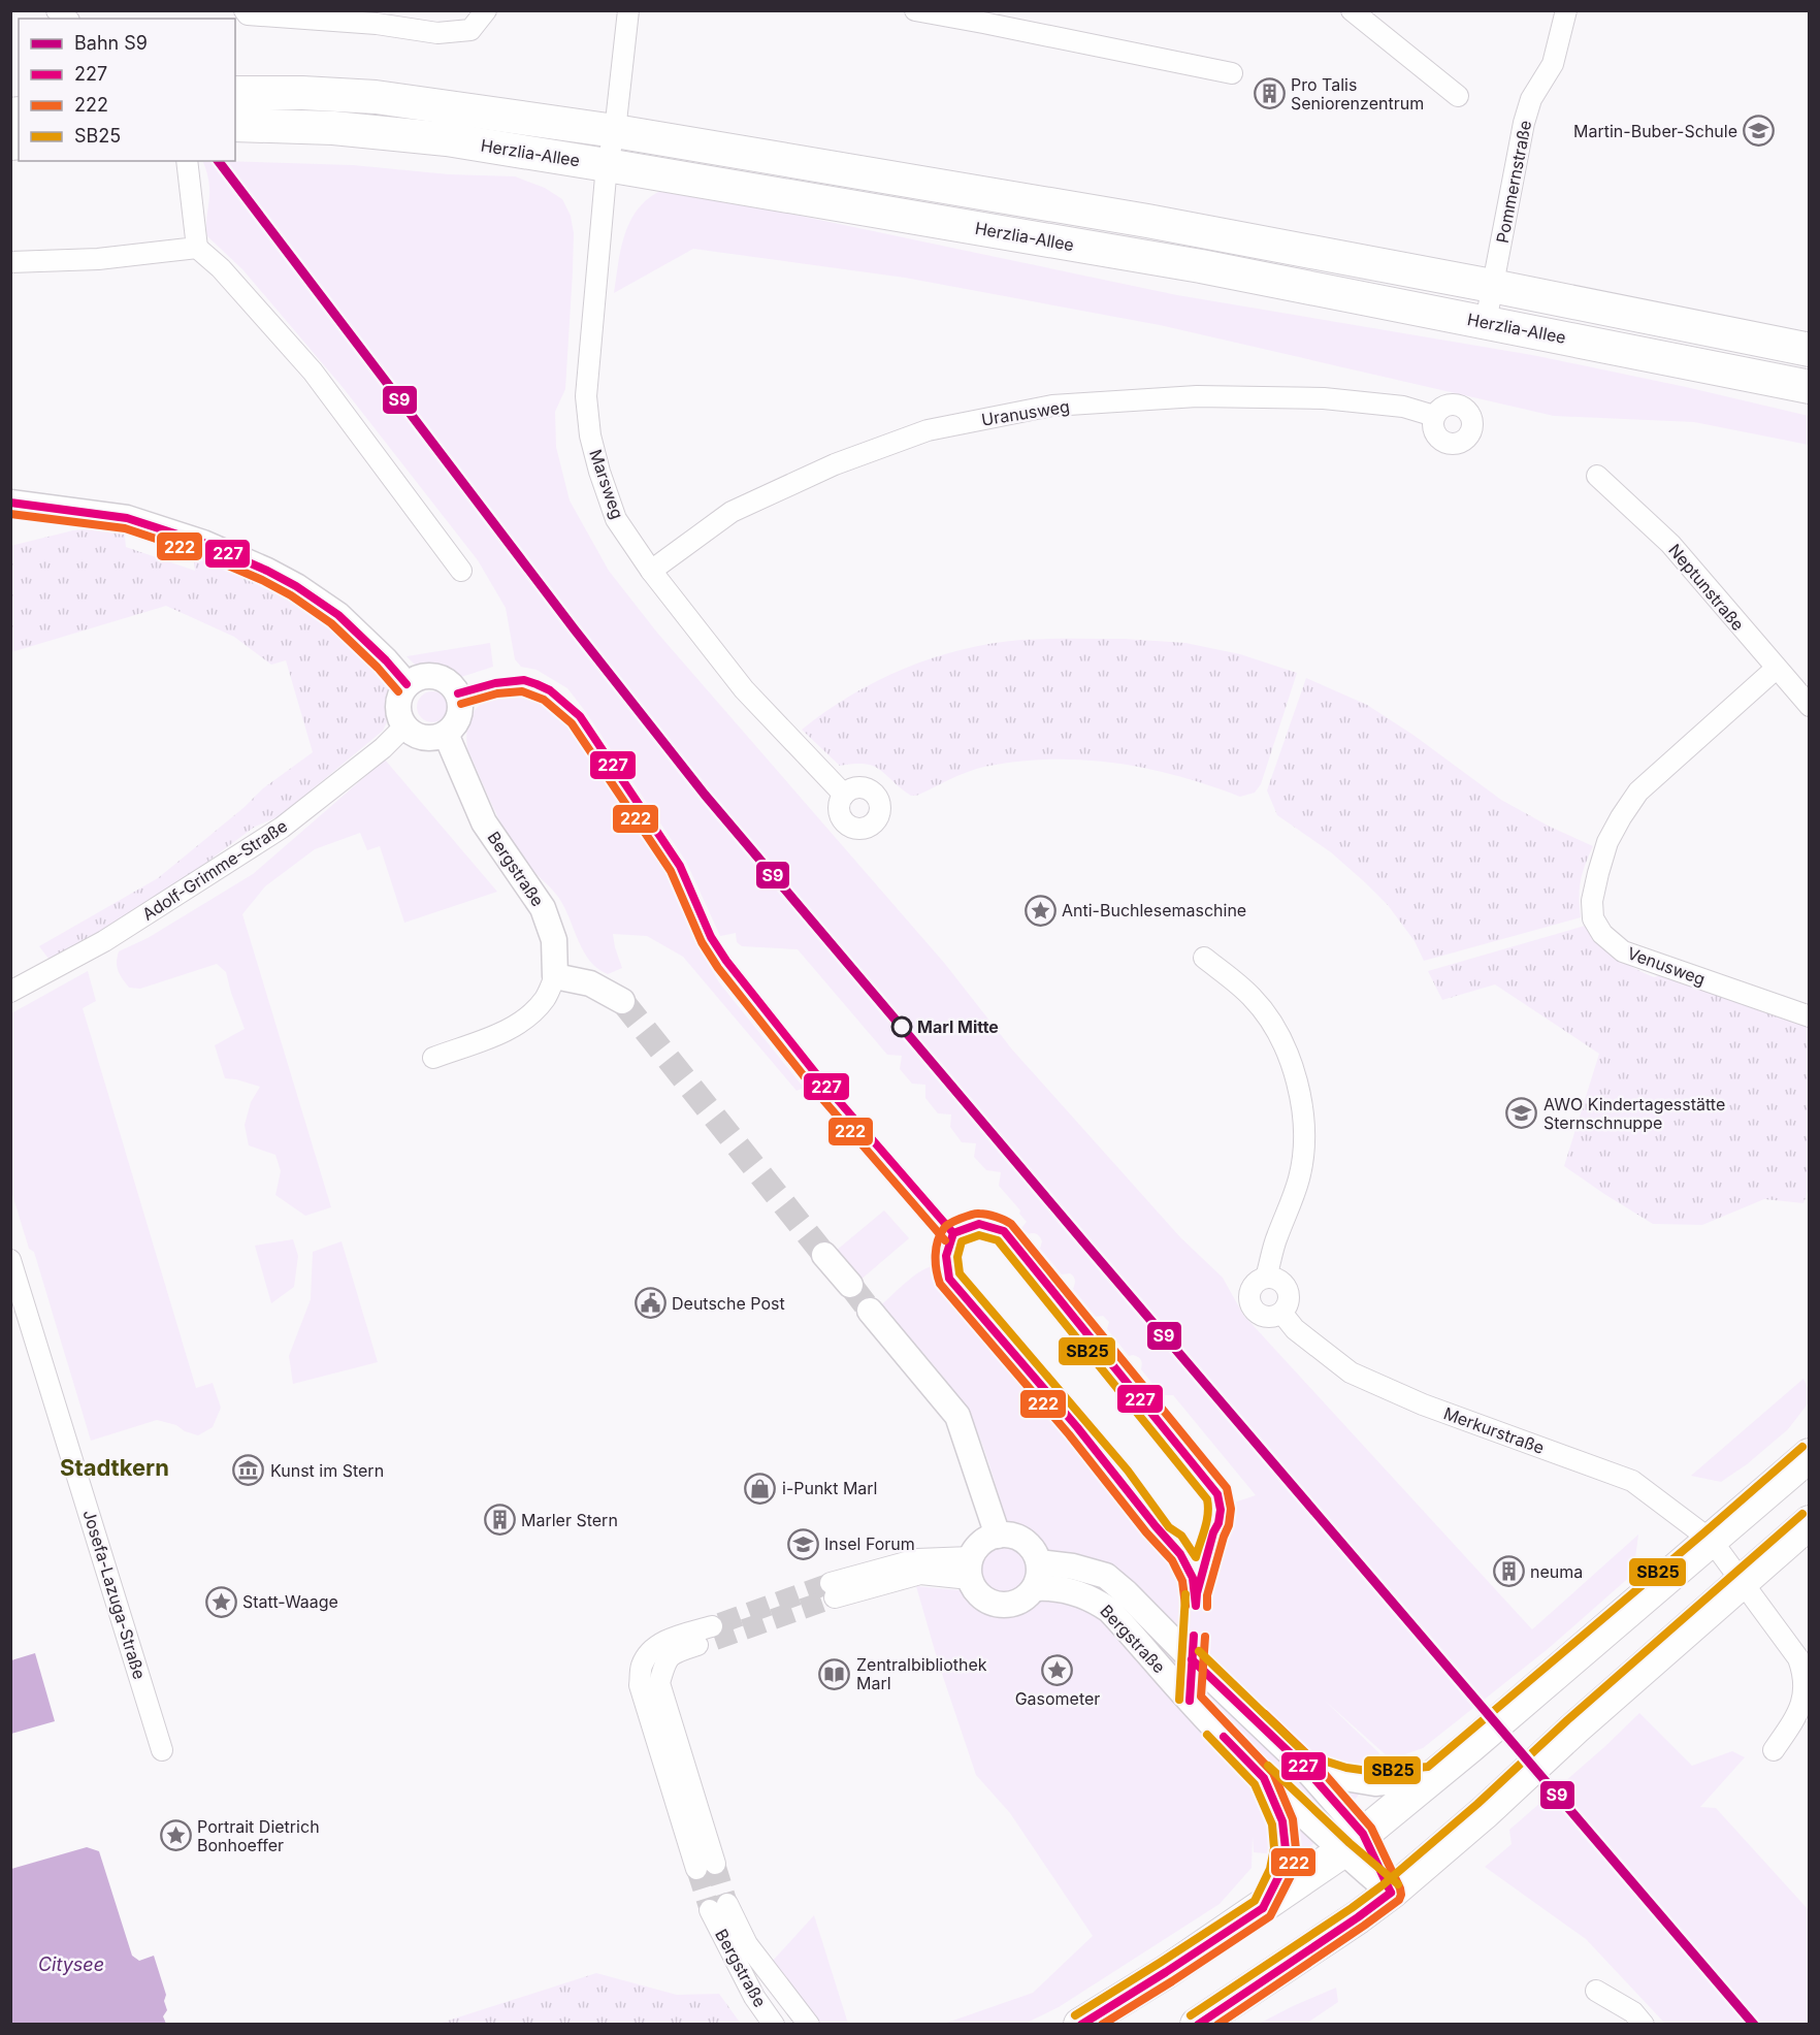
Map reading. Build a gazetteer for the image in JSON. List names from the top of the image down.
{
  "streets": {
    "main road": ["Herzlia-Allee"],
    "street": [
      "Pommernstraße",
      "Uranusweg",
      "Marsweg",
      "Neptunstraße",
      "Bergstraße",
      "Adolf-Grimme-Straße",
      "Venusweg",
      "Merkurstraße",
      "Josefa-Lazuga-Straße"
    ]
  },
  "crossings": [
    ["Herzlia-Allee", "Pommernstraße"],
    ["Herzlia-Allee", "Marsweg"],
    ["Uranusweg", "Marsweg"],
    ["Neptunstraße", "Venusweg"],
    ["Bergstraße", "Adolf-Grimme-Straße"]
  ],
  "districts": ["Stadtkern"],
  "water": ["Citysee"],
  "places": {
    "building": ["Pro Talis Seniorenzentrum", "Marler Stern", "neuma"],
    "school or university": ["Martin-Buber-Schule", "AWO Kindertagesstätte Sternschnuppe", "Insel Forum"],
    "place": [
      "Anti-Buchlesemaschine",
      "Statt-Waage",
      "Gasometer",
      "Portrait Dietrich Bonhoeffer"
    ],
    "other": ["Marl Mitte"],
    "public building": ["Deutsche Post"],
    "museum": ["Kunst im Stern"],
    "shop": ["i-Punkt Marl"],
    "library": ["Zentralbibliothek Marl"]
  },
  "lines": [
    "rail line S9",
    "transit line 227",
    "transit line 222",
    "transit line SB25"
  ],
  "legend": [
    "Bahn S9",
    "227",
    "222",
    "SB25"
  ]
}
